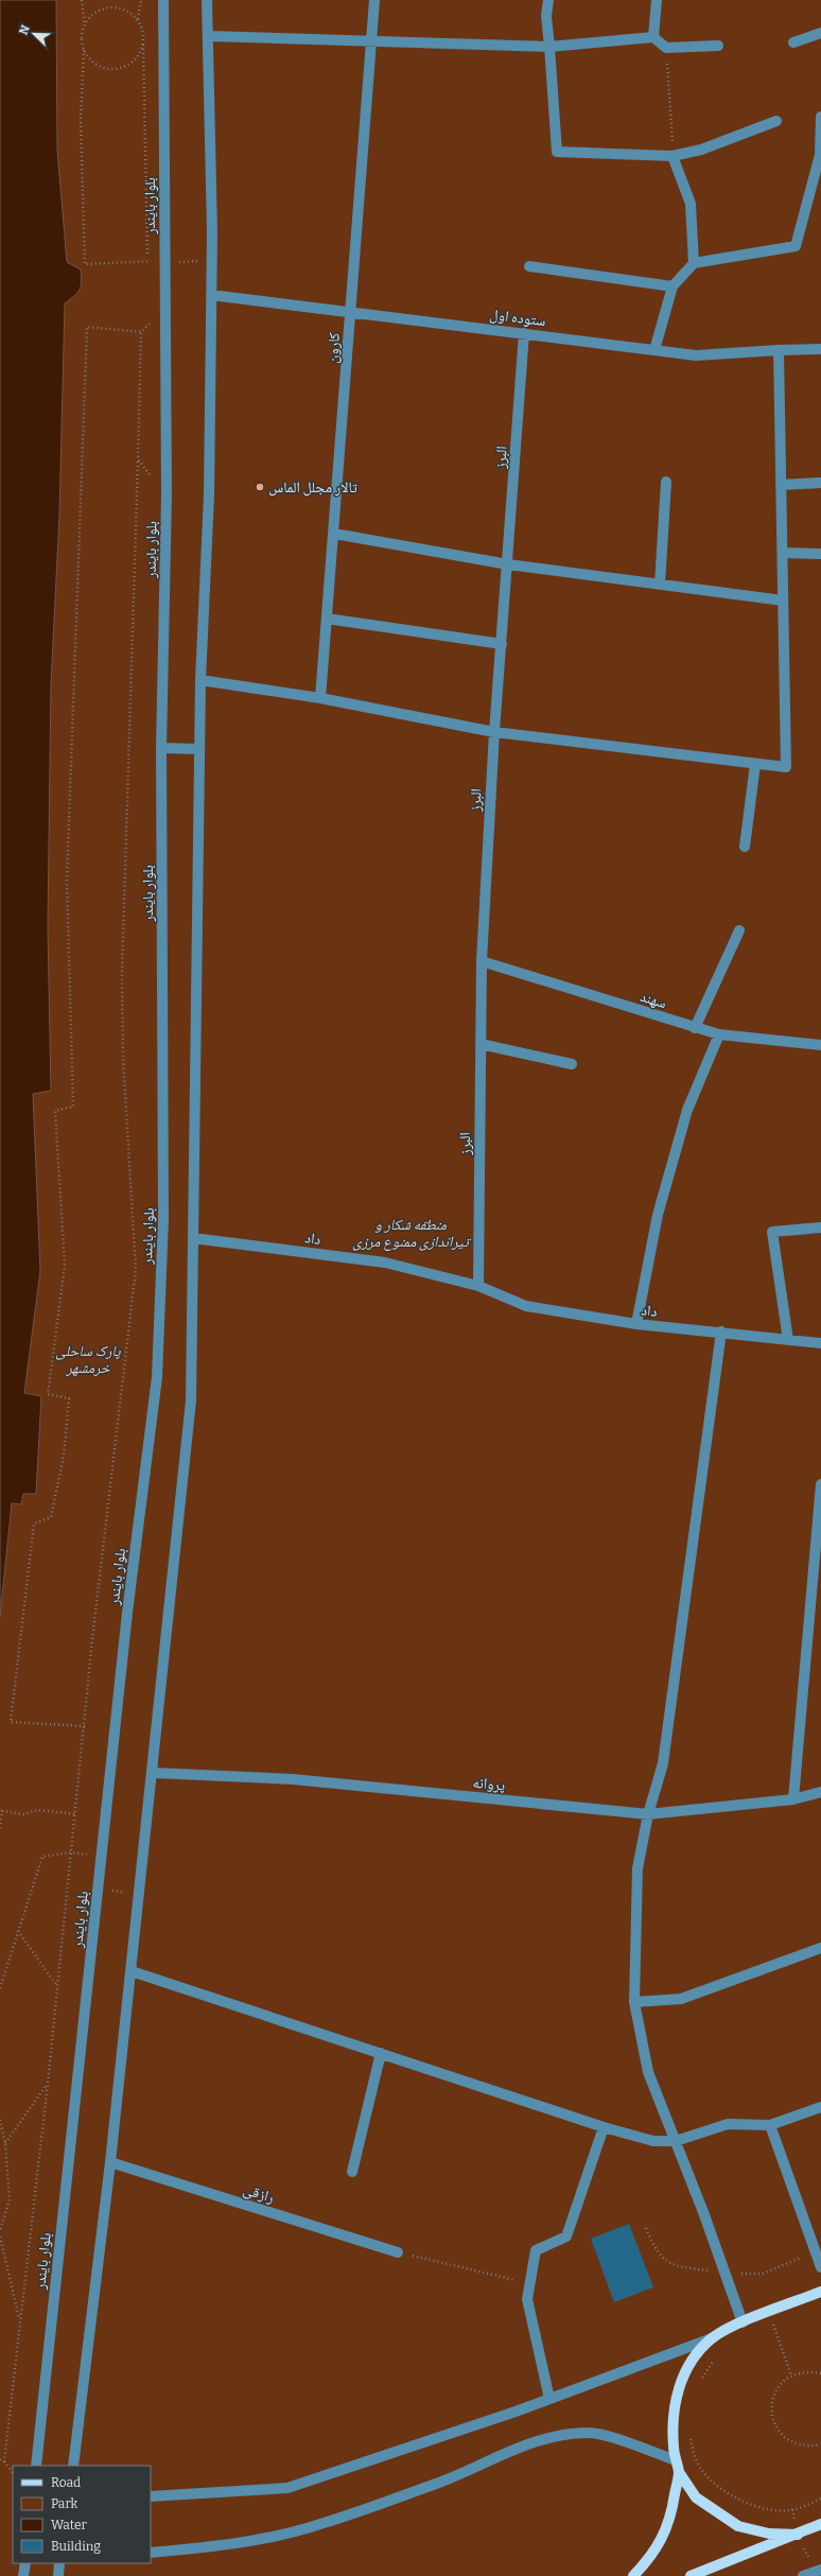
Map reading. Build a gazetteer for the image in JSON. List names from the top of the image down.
{
  "streets": {
    "street": [
      "بلوار بایندر",
      "ستوده اول",
      "کارون",
      "البرز",
      "سهند",
      "داد",
      "پروانه",
      "رازقی"
    ]
  },
  "crossings": [
    ["ستوده اول", "کارون"],
    ["ستوده اول", "البرز"],
    ["البرز", "سهند"],
    ["البرز", "داد"]
  ],
  "parks": ["منطقه شکار و تیراندازی ممنوع مرزی", "پارک ساحلی خرمشهر"],
  "places": ["تالار مجلل الماس"],
  "legend": [
    "Road",
    "Park",
    "Water",
    "Building"
  ],
  "north": "top left"
}
